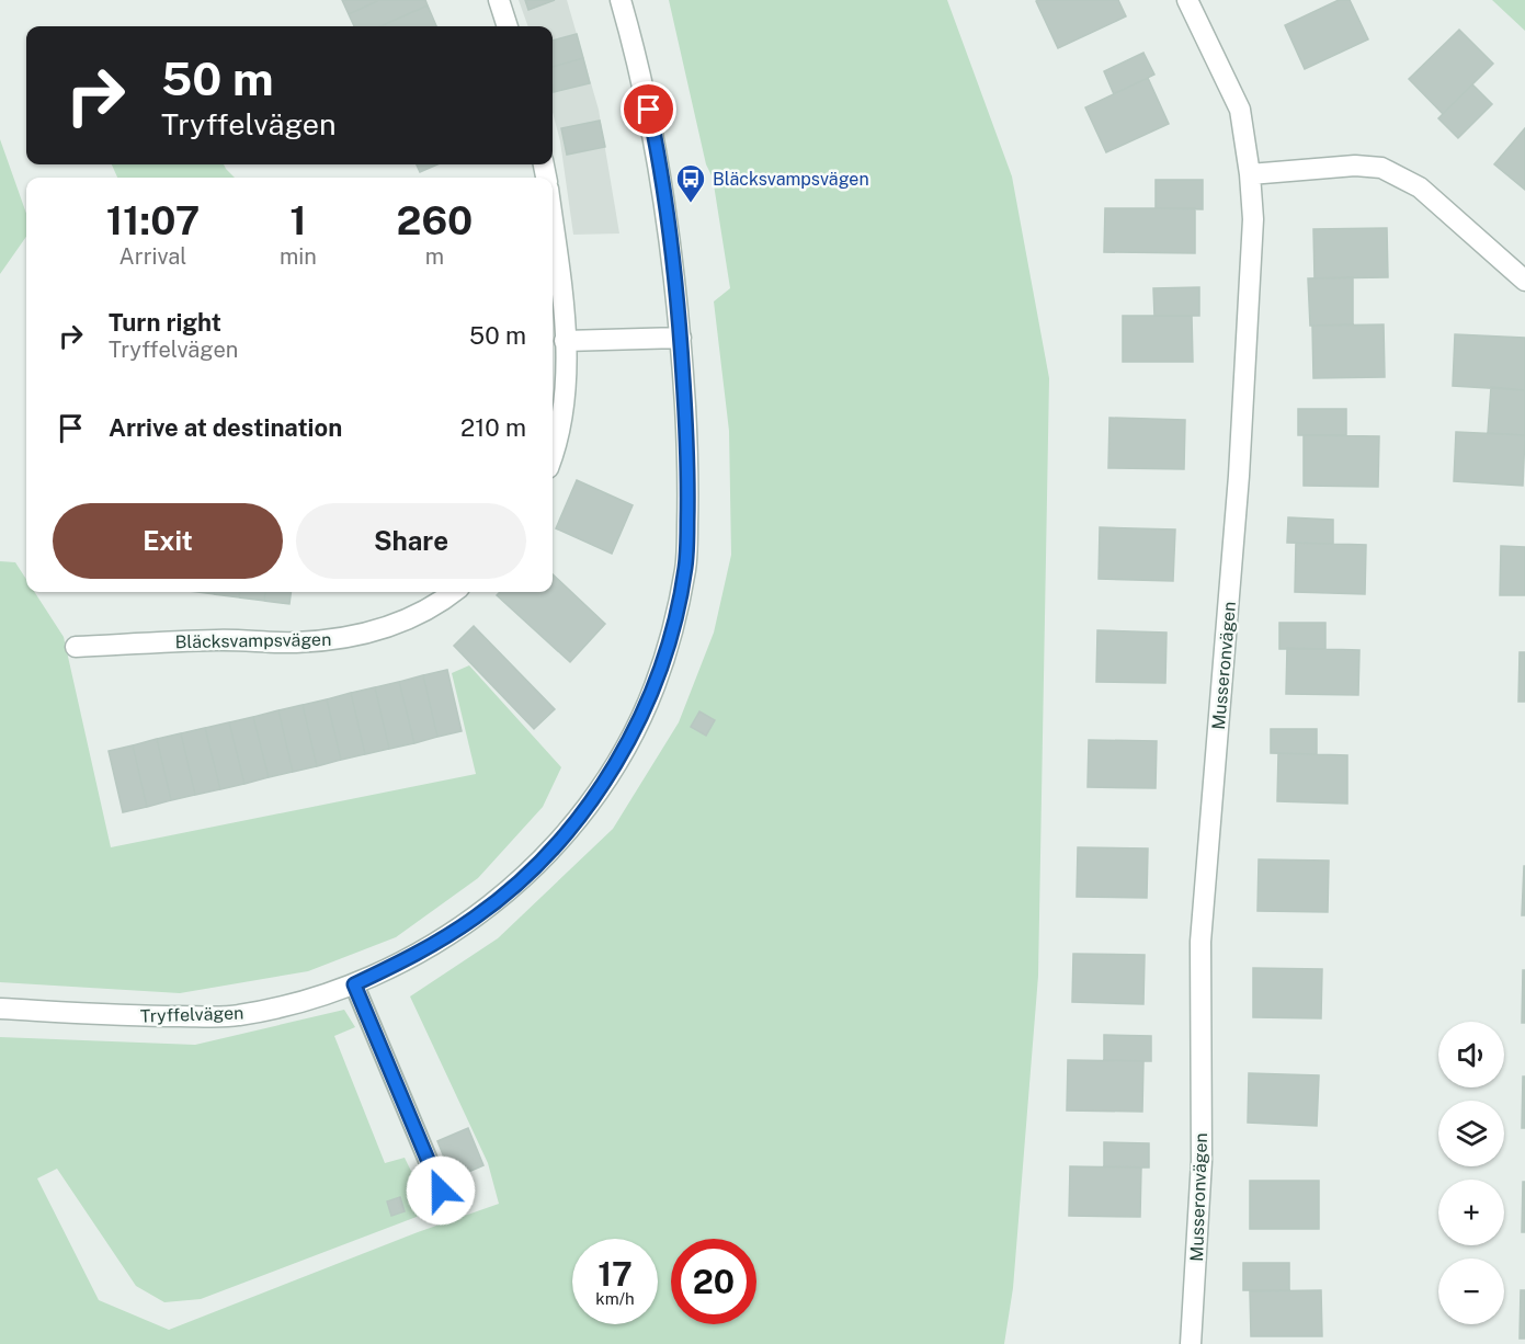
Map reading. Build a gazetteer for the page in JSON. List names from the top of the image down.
{
  "streets": {
    "street": ["Bläcksvampsvägen", "Musseronvägen", "Tryffelvägen"]
  },
  "places": {
    "bus stop": ["Bläcksvampsvägen"]
  },
  "page": {
    "turn": ["50 m", "Tryffelvägen"],
    "eta": [
      "11:07",
      "Arrival",
      "1",
      "min",
      "260",
      "m"
    ],
    "list": [
      {
        "name": "Turn right",
        "note": "Tryffelvägen",
        "value": "50 m"
      },
      {
        "name": "Arrive at destination",
        "value": "210 m"
      }
    ],
    "buttons": ["Exit", "Share"],
    "map_buttons": ["+", "−"],
    "speed": "17 km/h",
    "limit": "20"
  }
}
